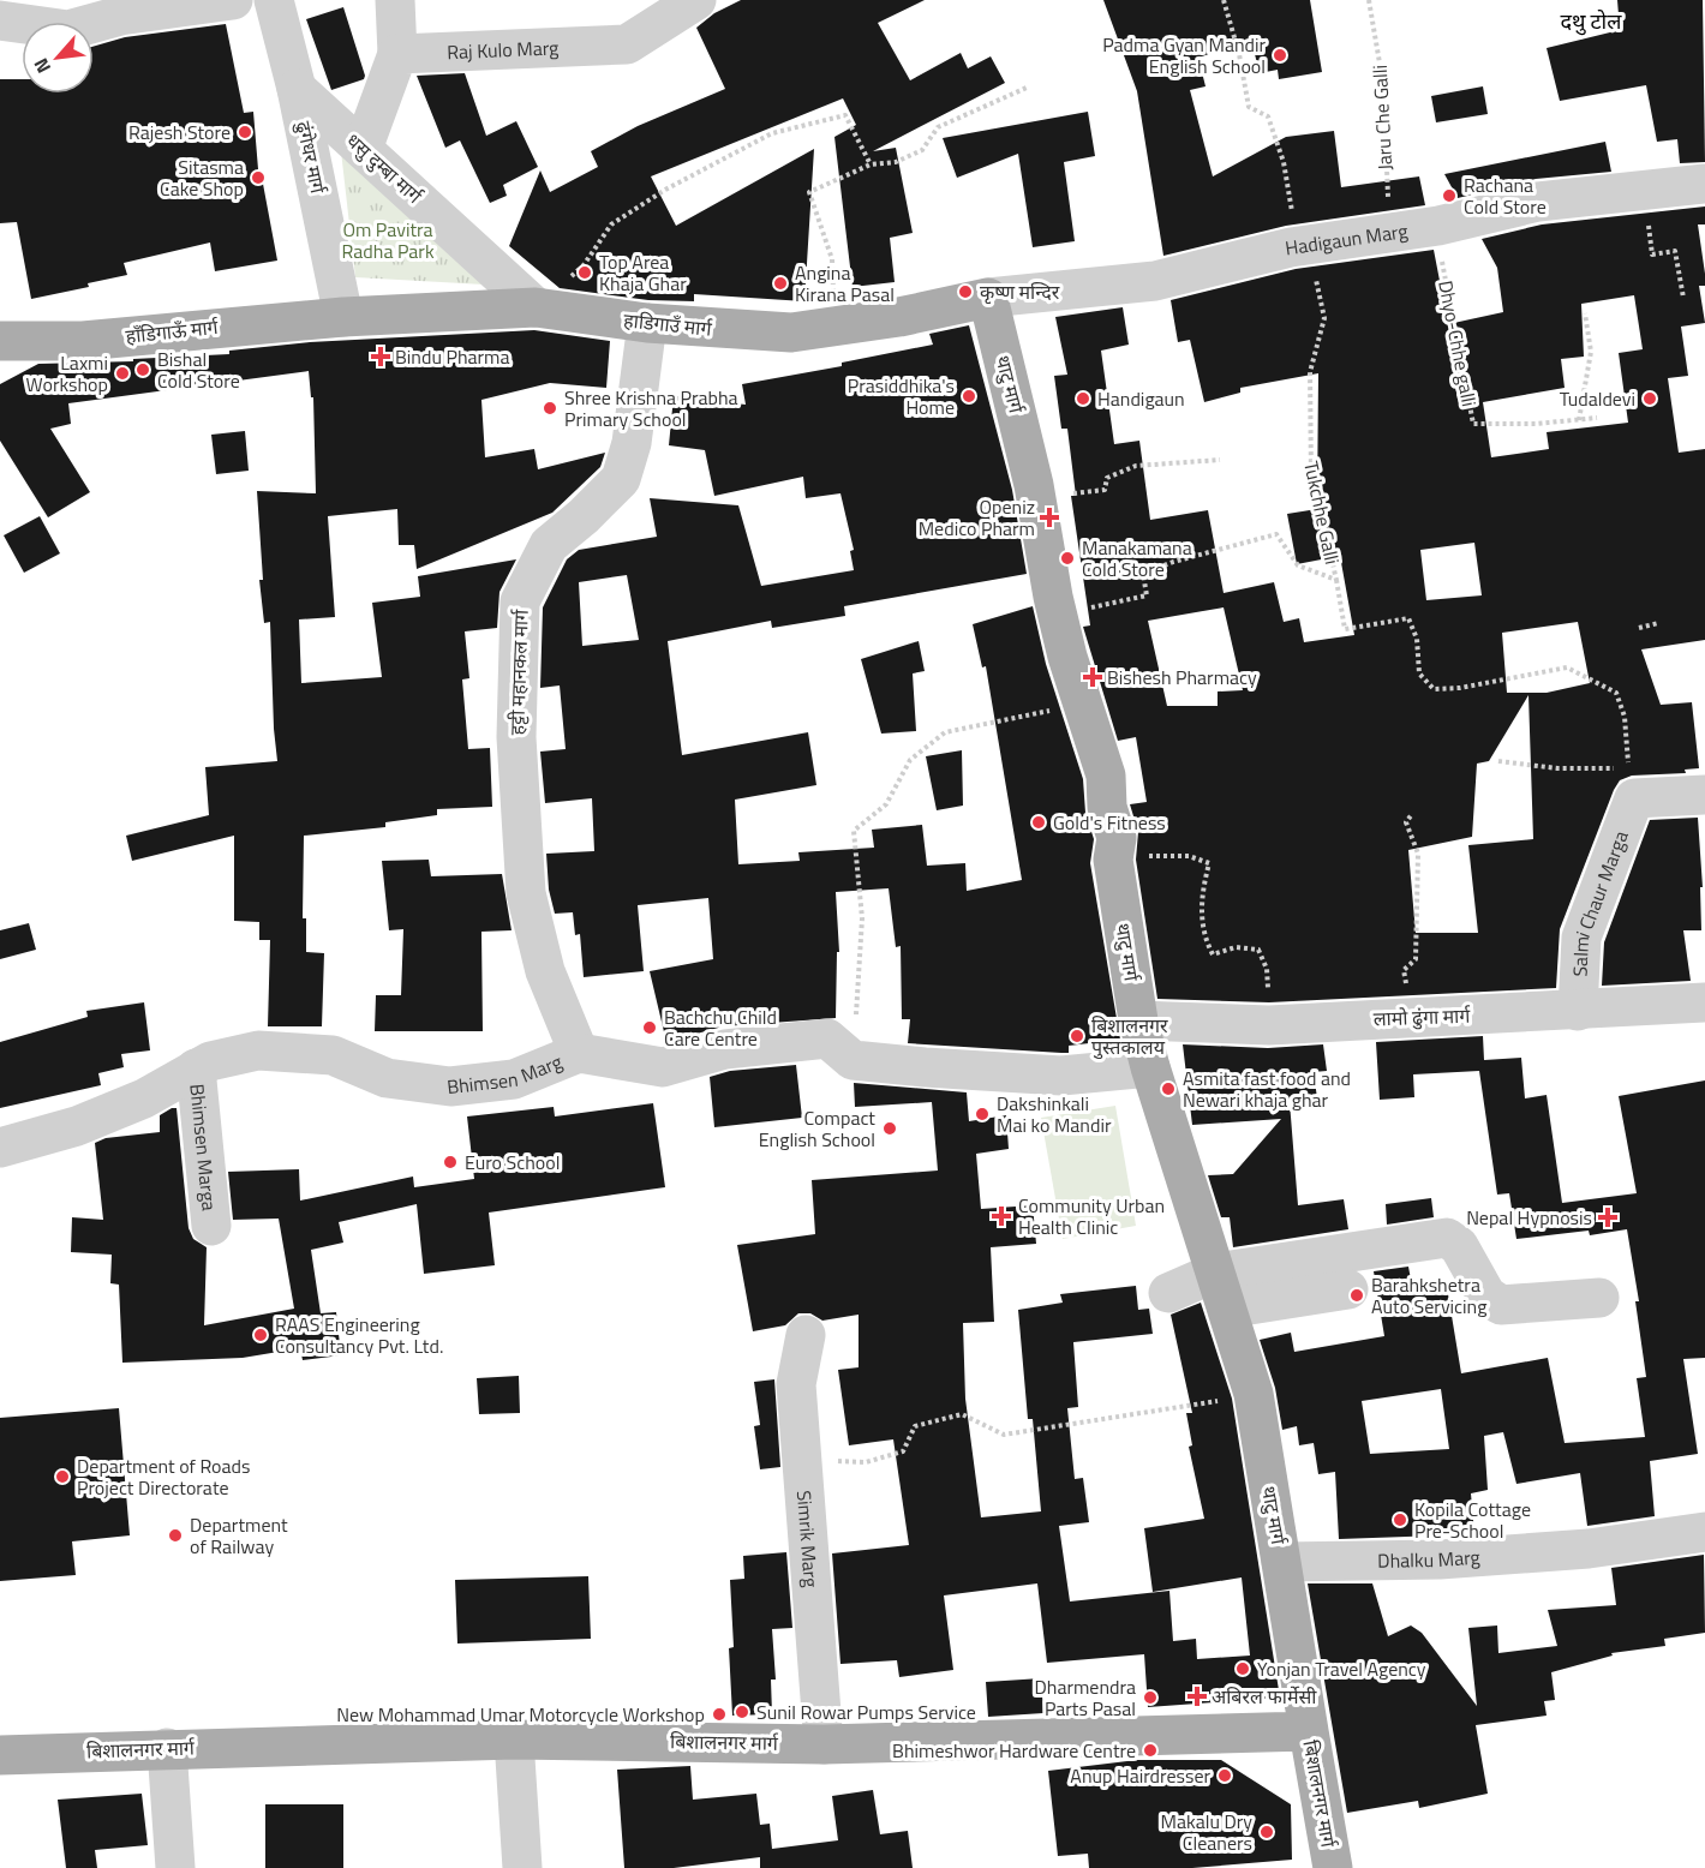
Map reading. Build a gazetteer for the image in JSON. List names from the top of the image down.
{
  "streets": {
    "main road": [
      "हाडिगाउँ मार्ग",
      "हाँडिगाऊँ मार्ग",
      "थाटु मार्ग",
      "बिशालनगर मार्ग"
    ],
    "street": [
      "Raj Kulo Marg",
      "ढुंगेधर मार्ग",
      "धसु दुम्बा मार्ग",
      "Hadigaun Marg",
      "हट्टी महानकल मार्ग",
      "Salmi Chaur Marga",
      "लामो ढुंगा मार्ग",
      "Bhimsen Marg",
      "Bhimsen Marga",
      "Simrik Marg",
      "Dhalku Marg"
    ],
    "path": ["Jaru Che Galli", "Dhyo-Chhe galli", "Tukchhe Galli"]
  },
  "crossings": [
    ["Jaru Che Galli", "Hadigaun Marg"],
    ["Jaru Che Galli", "Dhyo-Chhe galli"],
    ["ढुंगेधर मार्ग", "धसु दुम्बा मार्ग"],
    ["ढुंगेधर मार्ग", "हाडिगाउँ मार्ग"],
    ["ढुंगेधर मार्ग", "हाँडिगाऊँ मार्ग"],
    ["धसु दुम्बा मार्ग", "हाडिगाउँ मार्ग"],
    ["Hadigaun Marg", "हाडिगाउँ मार्ग"],
    ["Hadigaun Marg", "Dhyo-Chhe galli"],
    ["Hadigaun Marg", "थाटु मार्ग"],
    ["Hadigaun Marg", "Tukchhe Galli"],
    ["हाडिगाउँ मार्ग", "हाँडिगाऊँ मार्ग"],
    ["हाडिगाउँ मार्ग", "थाटु मार्ग"],
    ["हाडिगाउँ मार्ग", "हट्टी महानकल मार्ग"],
    ["थाटु मार्ग", "Tukchhe Galli"],
    ["थाटु मार्ग", "लामो ढुंगा मार्ग"],
    ["थाटु मार्ग", "Dhalku Marg"],
    ["थाटु मार्ग", "बिशालनगर मार्ग"],
    ["हट्टी महानकल मार्ग", "Bhimsen Marg"],
    ["Salmi Chaur Marga", "लामो ढुंगा मार्ग"],
    ["Bhimsen Marg", "Bhimsen Marga"],
    ["Simrik Marg", "बिशालनगर मार्ग"]
  ],
  "districts": ["दथु टोल"],
  "parks": ["Om Pavitra Radha Park"],
  "places": {
    "other": [
      "Padma Gyan Mandir English School",
      "Rajesh Store",
      "Sitasma Cake Shop",
      "Rachana Cold Store",
      "Top Area Khaja Ghar",
      "Angina Kirana Pasal",
      "कृष्ण मन्दिर",
      "Bishal Cold Store",
      "Laxmi Workshop",
      "Prasiddhika's Home",
      "Handigaun",
      "Tudaldevi",
      "Shree Krishna Prabha Primary School",
      "Manakamana Cold Store",
      "Gold's Fitness",
      "Bachchu Child Care Centre",
      "बिशालनगर पुस्तकालय",
      "Asmita fast food and Newari khaja ghar",
      "Dakshinkali Mai ko Mandir",
      "Compact English School",
      "Euro School",
      "Barahkshetra Auto Servicing",
      "RAAS Engineering Consultancy Pvt. Ltd.",
      "Department of Roads Project Directorate",
      "Kopila Cottage Pre-School",
      "Department of Railway",
      "Yonjan Travel Agency",
      "Dharmendra Parts Pasal",
      "Sunil Rowar Pumps Service",
      "New Mohammad Umar Motorcycle Workshop",
      "Bhimeshwor Hardware Centre",
      "Anup Hairdresser",
      "Makalu Dry Cleaners"
    ],
    "health": [
      "Bindu Pharma",
      "Openiz Medico Pharm",
      "Bishesh Pharmacy",
      "Community Urban Health Clinic",
      "Nepal Hypnosis",
      "अबिरल फार्मेसी"
    ]
  },
  "north": "bottom left"
}
